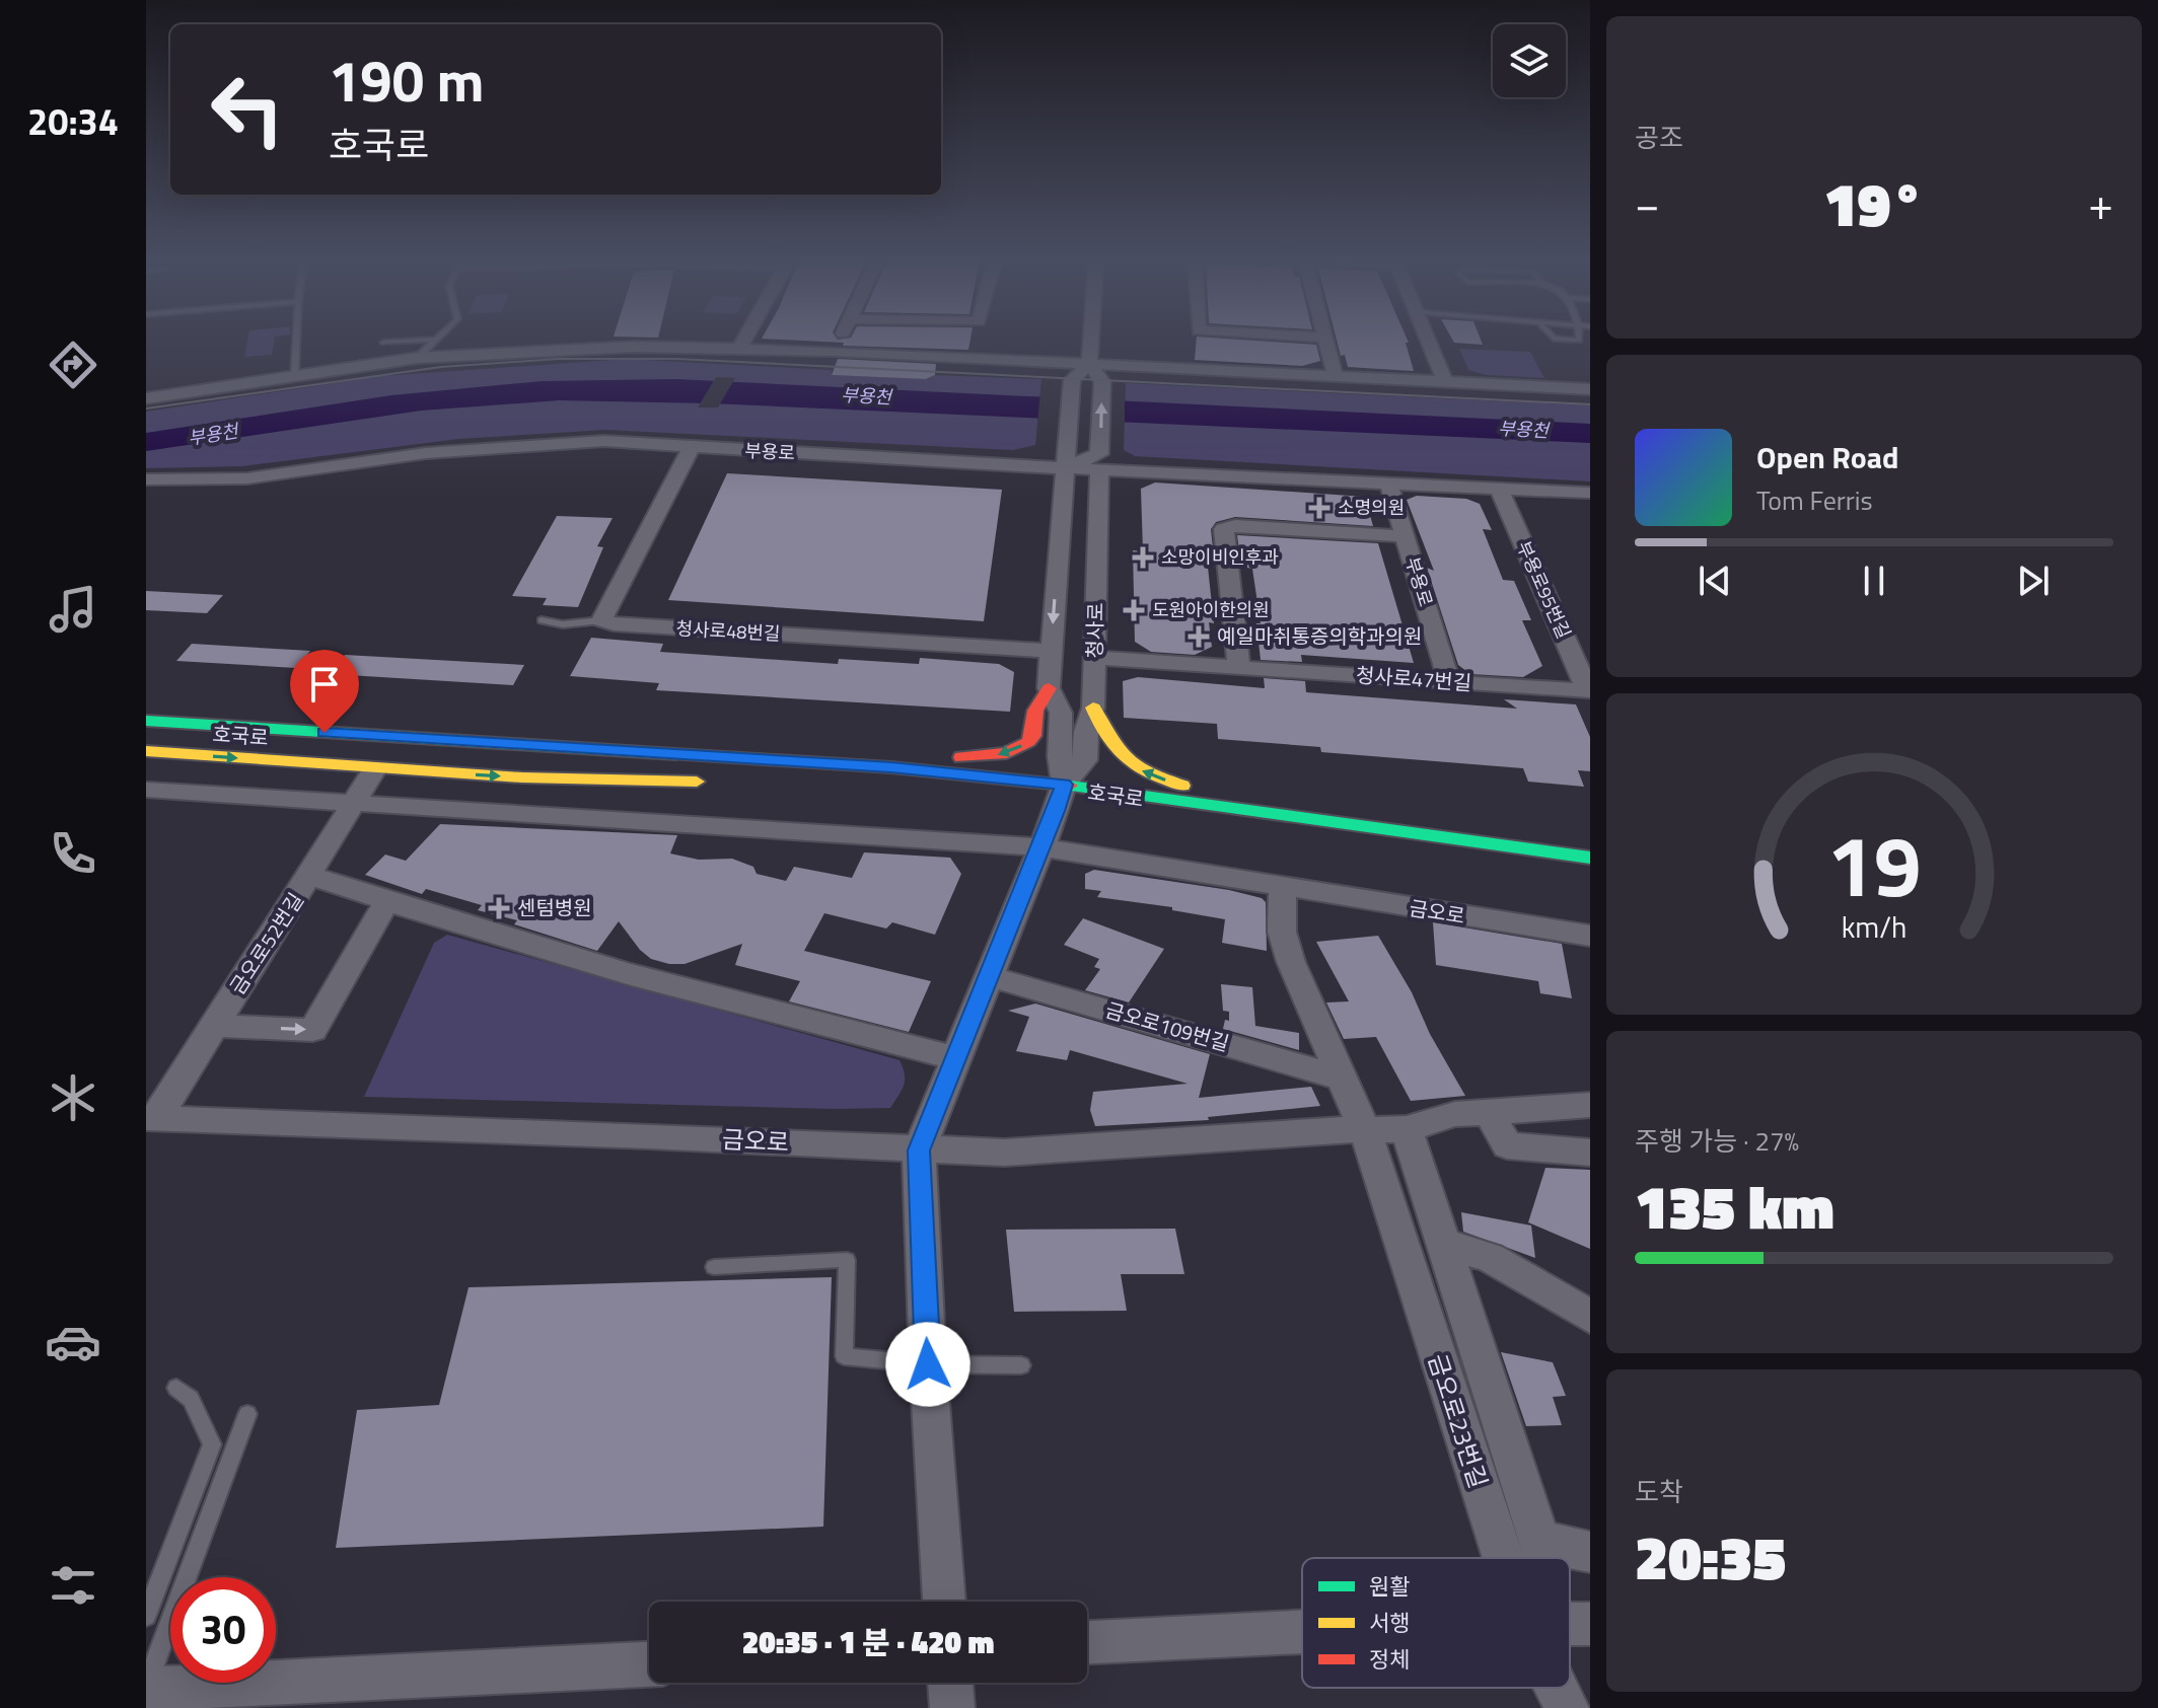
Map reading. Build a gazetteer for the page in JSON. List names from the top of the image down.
{
  "streets": {
    "main road": ["호국로"],
    "street": [
      "부용로",
      "부용로95번길",
      "청사로",
      "청사로48번길",
      "청사로47번길",
      "금오로",
      "금오로52번길",
      "금오로109번길",
      "금오로23번길"
    ]
  },
  "crossings": [
    ["부용로", "부용로95번길"],
    ["부용로", "청사로"],
    ["부용로", "청사로47번길"],
    ["부용로95번길", "청사로47번길"],
    ["청사로", "청사로48번길"],
    ["청사로", "청사로47번길"],
    ["청사로", "호국로"],
    ["호국로", "금오로52번길"],
    ["금오로", "금오로52번길"],
    ["금오로", "금오로23번길"]
  ],
  "water": ["부용천"],
  "places": {
    "health": [
      "소명의원",
      "소망이비인후과",
      "도원아이한의원",
      "예일마취통증의학과의원",
      "센텀병원"
    ]
  },
  "legend": ["원활", "서행", "정체"],
  "page": {
    "tabs": "20:34",
    "tile": [
      "공조",
      ["주행 가능 · 27%", "135 km"],
      ["도착", "20:35"]
    ],
    "turn": ["190 m", "호국로"],
    "heat": ["−", "19°", "+"],
    "song": ["Open Road", "Tom Ferris"],
    "limit": "30",
    "trip": "20:35 · 1 분 · 420 m",
    "gauge": ["19", "km/h"]
  }
}
